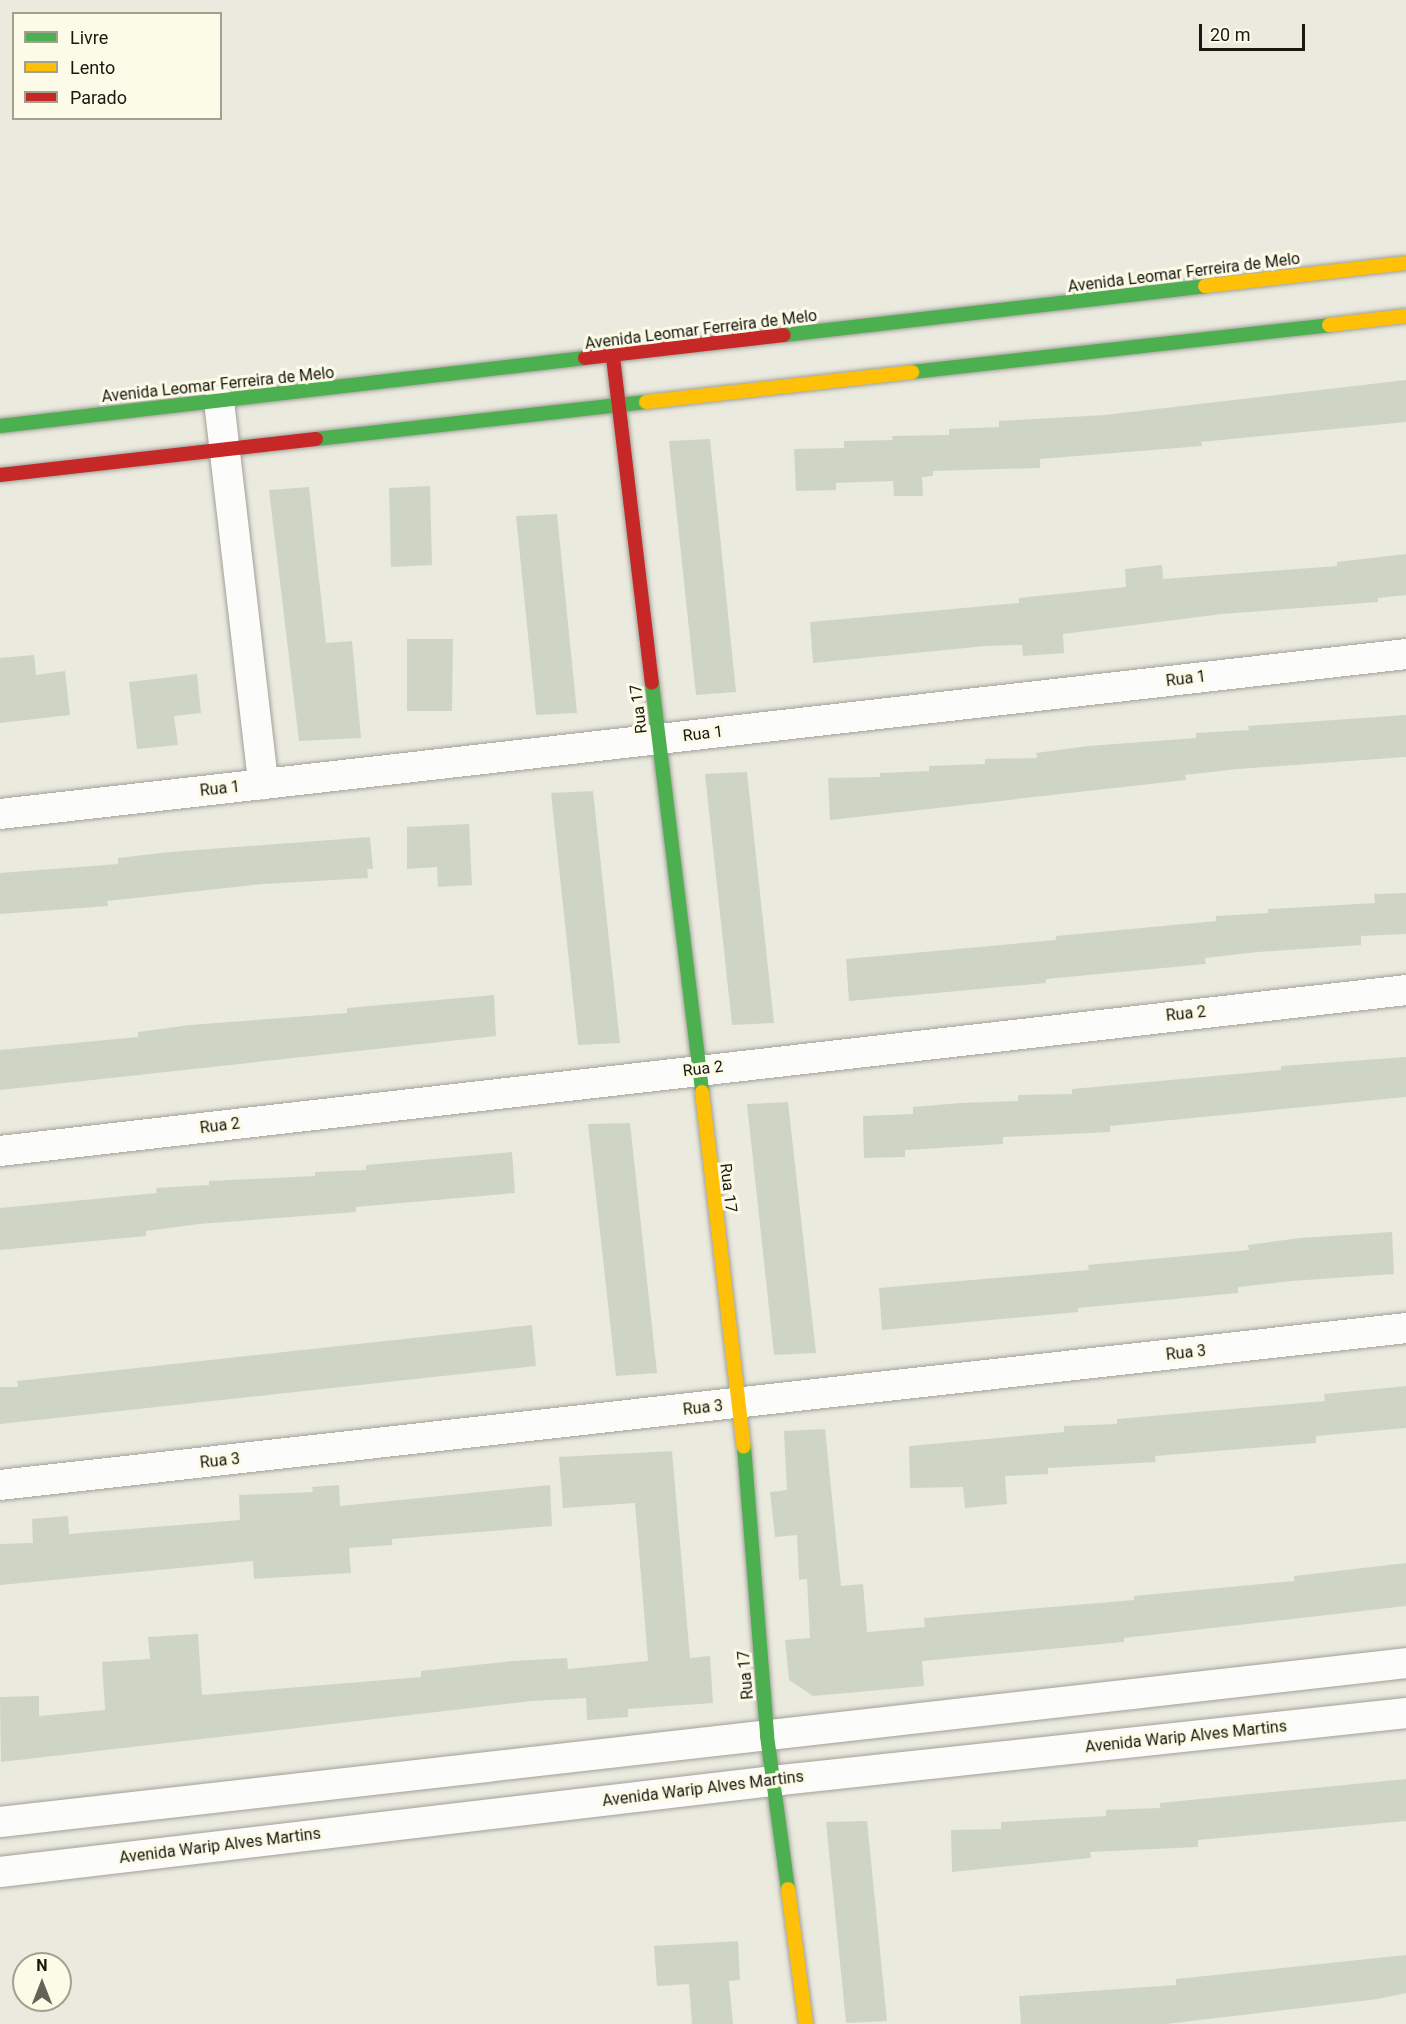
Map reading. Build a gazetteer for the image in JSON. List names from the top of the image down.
{
  "streets": {
    "street": [
      "Avenida Leomar Ferreira de Melo",
      "Rua 1",
      "Rua 17",
      "Rua 2",
      "Rua 3",
      "Avenida Warip Alves Martins"
    ]
  },
  "crossings": [
    ["Avenida Leomar Ferreira de Melo", "Rua 17"],
    ["Rua 1", "Rua 17"],
    ["Rua 17", "Rua 2"],
    ["Rua 17", "Rua 3"],
    ["Rua 17", "Avenida Warip Alves Martins"]
  ],
  "legend": ["Livre", "Lento", "Parado"],
  "scale_bar": "20 m",
  "north": "top"
}
